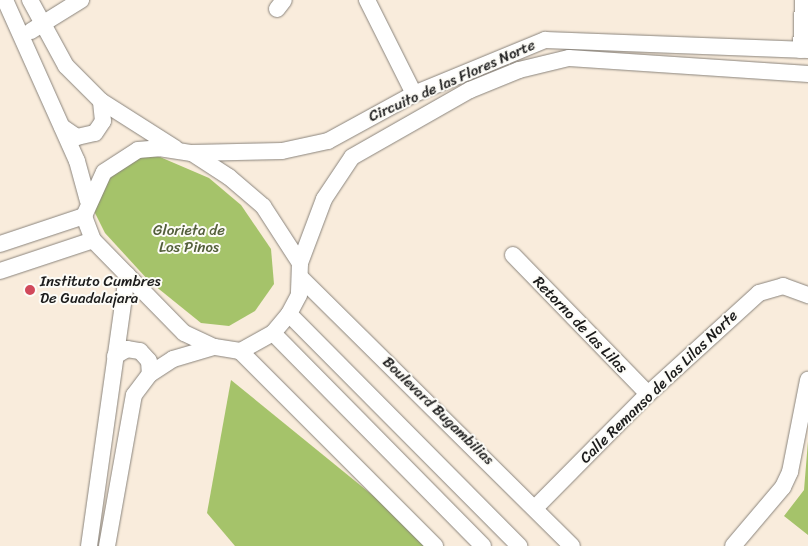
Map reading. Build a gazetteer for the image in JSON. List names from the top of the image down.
{
  "streets": {
    "street": [
      "Circuito de las Flores Norte",
      "Retorno de las Lilas",
      "Calle Remanso de las Lilas Norte",
      "Boulevard Bugambilias"
    ]
  },
  "crossings": [
    ["Circuito de las Flores Norte", "Boulevard Bugambilias"],
    ["Retorno de las Lilas", "Calle Remanso de las Lilas Norte"],
    ["Calle Remanso de las Lilas Norte", "Boulevard Bugambilias"]
  ],
  "parks": ["Glorieta de Los Pinos"],
  "places": ["Instituto Cumbres De Guadalajara"]
}
